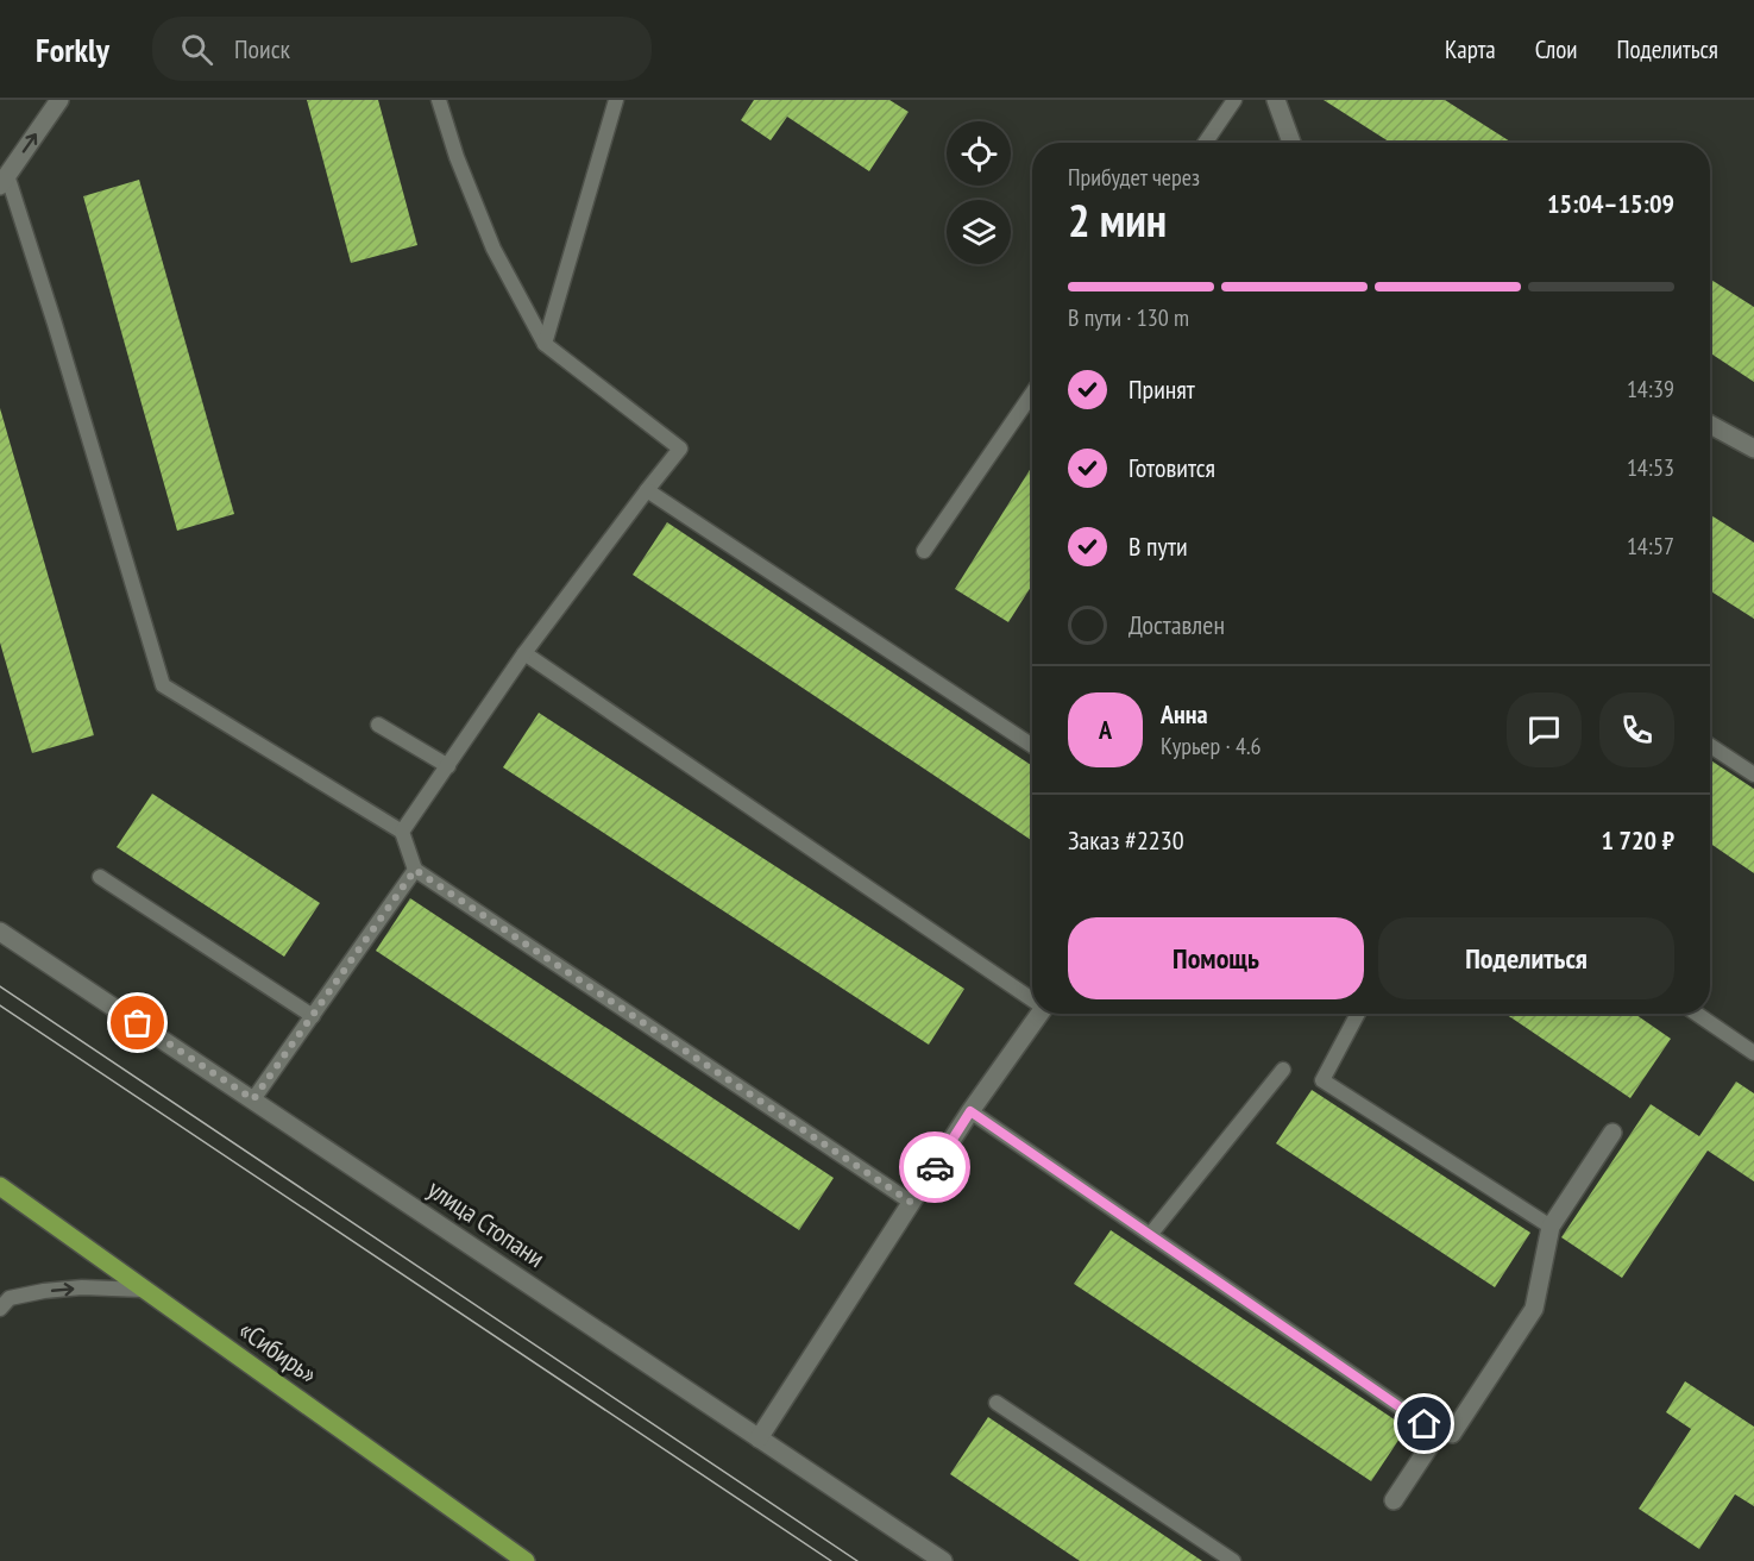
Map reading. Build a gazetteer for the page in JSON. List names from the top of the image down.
{
  "streets": {
    "main road": ["«Сибирь»"],
    "street": ["улица Стопани"]
  },
  "page": {
    "header": "Forkly",
    "search": "Поиск",
    "nav": ["Карта", "Слои", "Поделиться"],
    "heading": ["2 мин", "Прибудет через", "15:04–15:09"],
    "panel": [
      "Анна",
      "Курьер · 4.6",
      "Заказ #2230",
      "1 720 ₽"
    ],
    "bar": "В пути · 130 m",
    "list": [
      ["Принят", "14:39"],
      ["Готовится", "14:53"],
      ["В пути", "14:57"],
      "Доставлен"
    ],
    "round": "А",
    "buttons": ["Помощь", "Поделиться"]
  }
}
